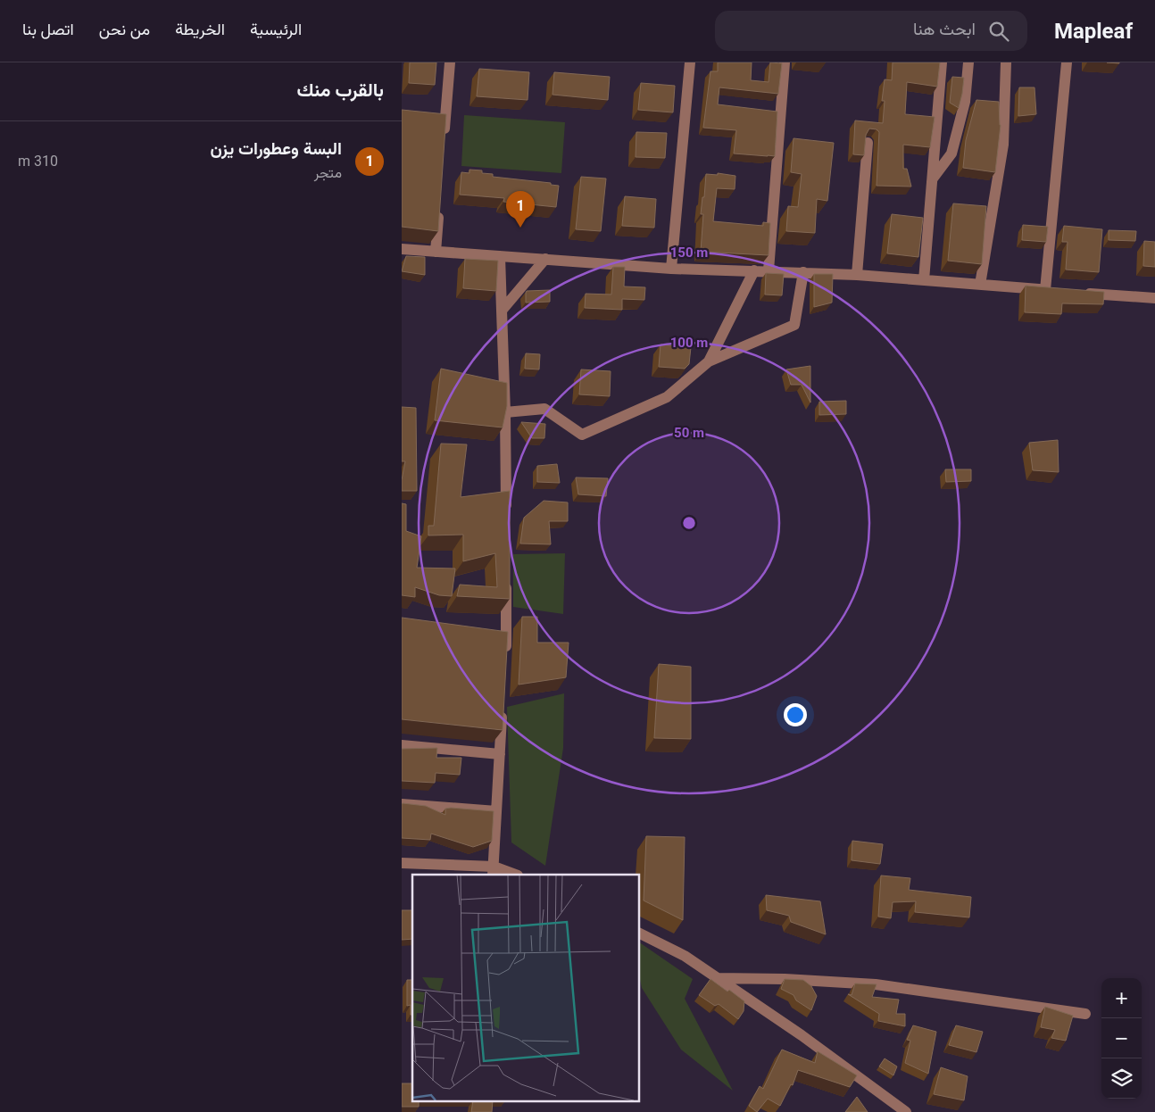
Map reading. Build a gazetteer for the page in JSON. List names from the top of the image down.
{
  "page": {
    "header": "Mapleaf",
    "search": "ابحث هنا",
    "nav": [
      "الرئيسية",
      "الخريطة",
      "من نحن",
      "اتصل بنا"
    ],
    "heading": "بالقرب منك",
    "list": [
      {
        "mark": "1",
        "name": "البسة وعطورات يزن",
        "note": "متجر",
        "value": "310 m"
      }
    ],
    "pins": "1",
    "map_buttons": ["+", "−"]
  },
  "rings": ["150 m", "100 m", "50 m"]
}
